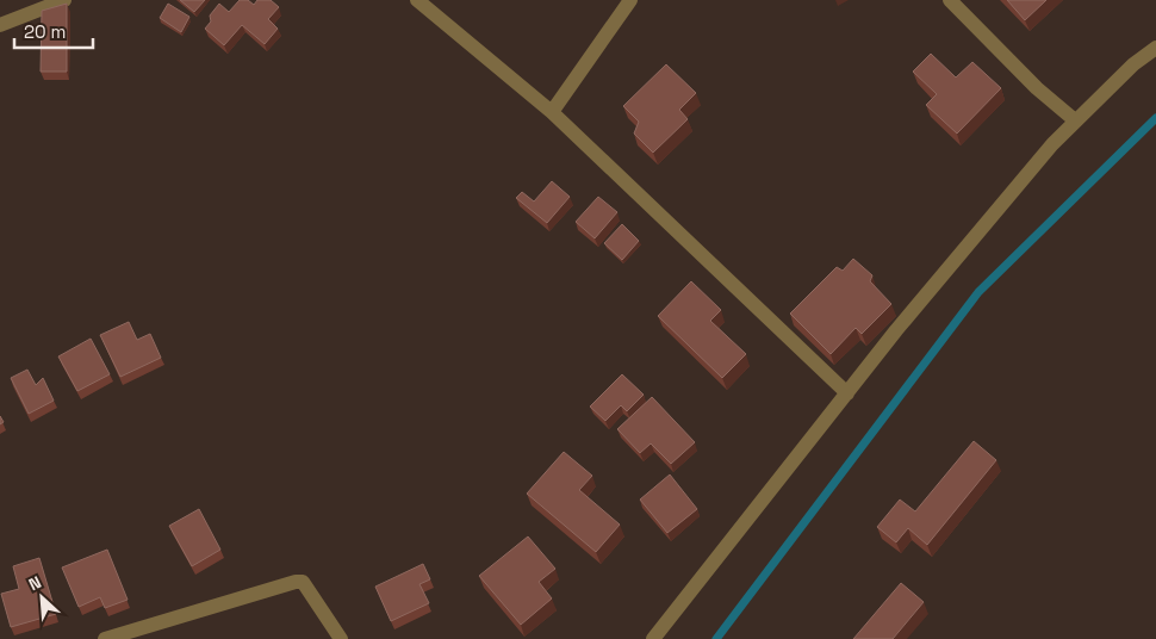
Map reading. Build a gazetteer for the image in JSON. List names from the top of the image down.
{
  "scale_bar": "20 m",
  "north": "top left"
}
